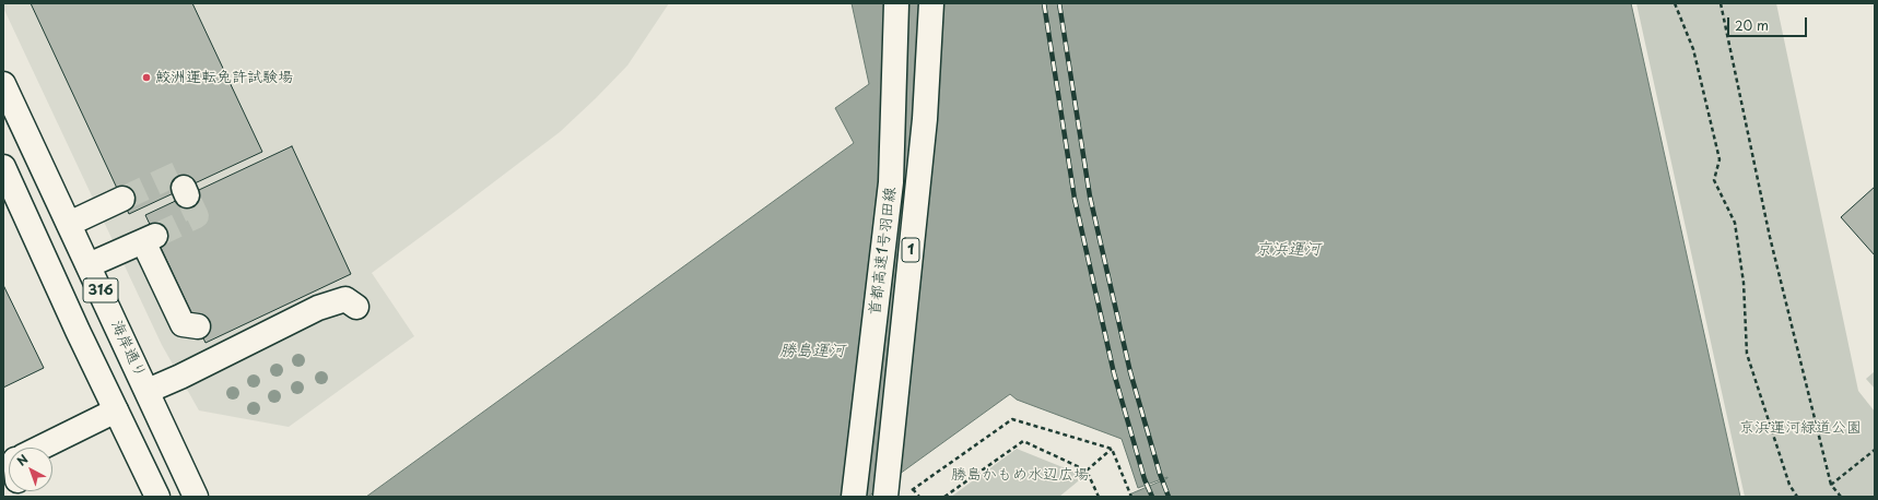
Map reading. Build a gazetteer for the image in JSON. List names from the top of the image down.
{
  "streets": {
    "main road": [
      "1",
      "首都高速1号羽田線",
      "316",
      "海岸通り"
    ]
  },
  "water": ["京浜運河", "勝島運河"],
  "parks": ["京浜運河緑道公園", "勝島かもめ水辺広場"],
  "places": ["鮫洲運転免許試験場"],
  "scale_bar": "20 m",
  "north": "top left"
}
